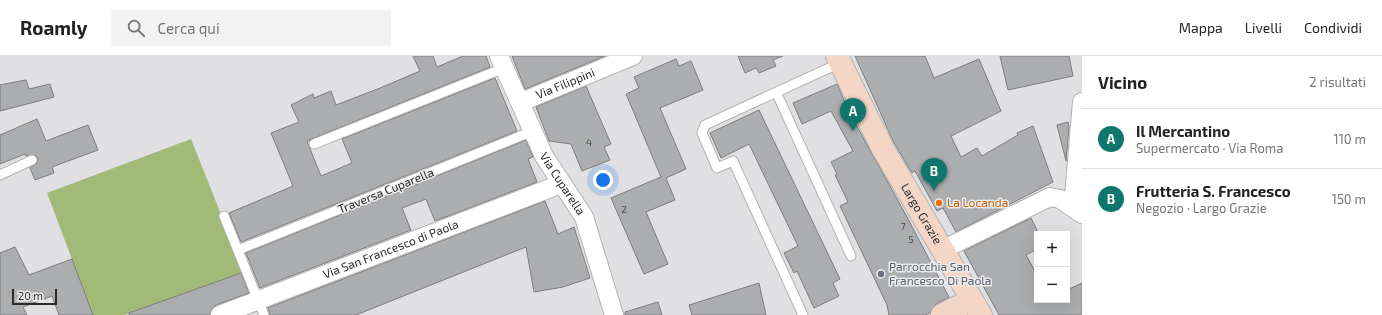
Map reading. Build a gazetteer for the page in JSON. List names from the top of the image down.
{
  "streets": {
    "street": [
      "Via Filippini",
      "Via Cuparella",
      "Largo Grazie",
      "Via San Francesco di Paola"
    ],
    "lane": ["Traversa Cuparella"]
  },
  "crossings": [
    ["Via Filippini", "Via Cuparella"],
    ["Via Cuparella", "Traversa Cuparella"],
    ["Via Cuparella", "Via San Francesco di Paola"]
  ],
  "places": ["La Locanda", "Parrocchia San Francesco Di Paola"],
  "house_numbers": [
    "4",
    "2",
    "7",
    "5"
  ],
  "scale_bar": "20 m",
  "page": {
    "header": "Roamly",
    "search": "Cerca qui",
    "nav": ["Mappa", "Livelli", "Condividi"],
    "heading": ["Vicino", "2 risultati"],
    "pins": ["A", "B"],
    "list": [
      {
        "mark": "A",
        "name": "Il Mercantino",
        "note": "Supermercato · Via Roma",
        "value": "110 m"
      },
      {
        "mark": "B",
        "name": "Frutteria S. Francesco",
        "note": "Negozio · Largo Grazie",
        "value": "150 m"
      }
    ],
    "map_buttons": ["+", "−"],
    "scale": "20 m"
  }
}
